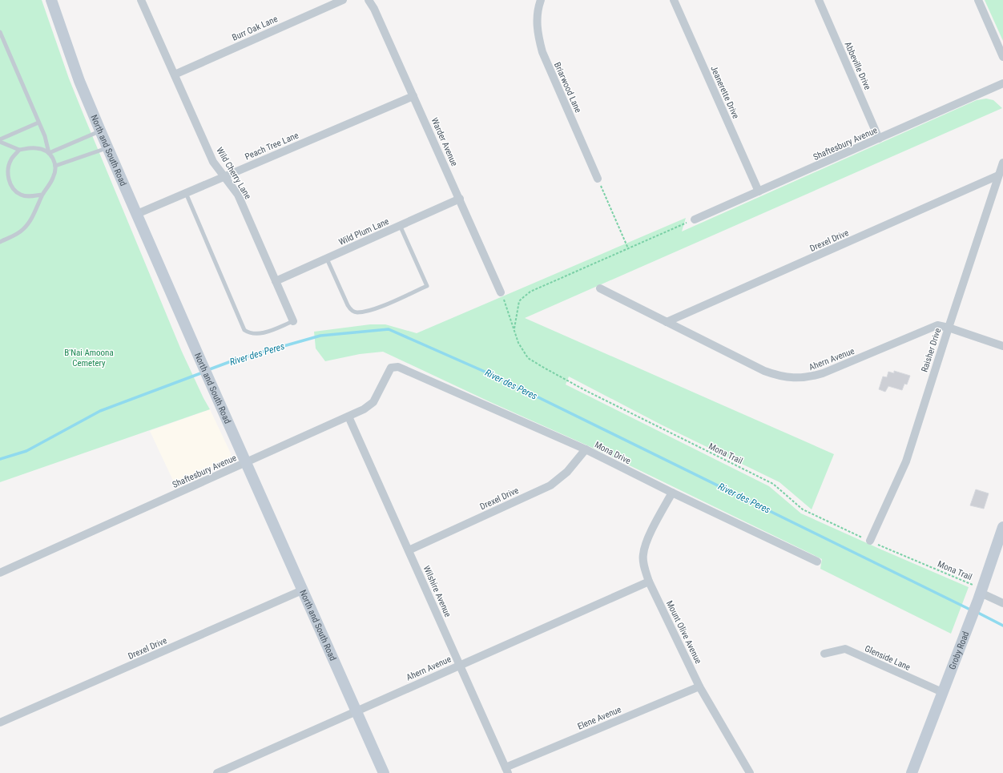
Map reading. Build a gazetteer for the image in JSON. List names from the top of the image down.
{
  "streets": {
    "street": [
      "Burr Oak Lane",
      "Abbeville Drive",
      "Briarwood Lane",
      "Jeanerette Drive",
      "Warder Avenue",
      "Shaftesbury Avenue",
      "Peach Tree Lane",
      "North and South Road",
      "Wild Cherry Lane",
      "Wild Plum Lane",
      "Drexel Drive",
      "Raisher Drive",
      "Ahern Avenue",
      "Mona Drive",
      "Wilshire Avenue",
      "Mount Olive Avenue",
      "Groby Road",
      "Glenside Lane",
      "Elene Avenue"
    ],
    "path": ["Mona Trail"]
  },
  "crossings": [
    ["Burr Oak Lane", "Wild Cherry Lane"],
    ["Abbeville Drive", "Shaftesbury Avenue"],
    ["Jeanerette Drive", "Shaftesbury Avenue"],
    ["Warder Avenue", "Peach Tree Lane"],
    ["Warder Avenue", "Wild Plum Lane"],
    ["Warder Avenue", "Mona Trail"],
    ["Shaftesbury Avenue", "North and South Road"],
    ["Shaftesbury Avenue", "Mona Drive"],
    ["Shaftesbury Avenue", "Wilshire Avenue"],
    ["Peach Tree Lane", "North and South Road"],
    ["Peach Tree Lane", "Wild Cherry Lane"],
    ["North and South Road", "Drexel Drive"],
    ["North and South Road", "Ahern Avenue"],
    ["Wild Cherry Lane", "Wild Plum Lane"],
    ["Drexel Drive", "Raisher Drive"],
    ["Drexel Drive", "Ahern Avenue"],
    ["Drexel Drive", "Mona Drive"],
    ["Drexel Drive", "Wilshire Avenue"],
    ["Raisher Drive", "Ahern Avenue"],
    ["Raisher Drive", "Mona Trail"],
    ["Ahern Avenue", "Wilshire Avenue"],
    ["Ahern Avenue", "Mount Olive Avenue"],
    ["Mona Drive", "Mount Olive Avenue"],
    ["Mona Trail", "Groby Road"],
    ["Wilshire Avenue", "Elene Avenue"],
    ["Mount Olive Avenue", "Elene Avenue"],
    ["Groby Road", "Glenside Lane"]
  ],
  "water": ["River des Peres"],
  "parks": ["B'Nai Amoona Cemetery"]
}
